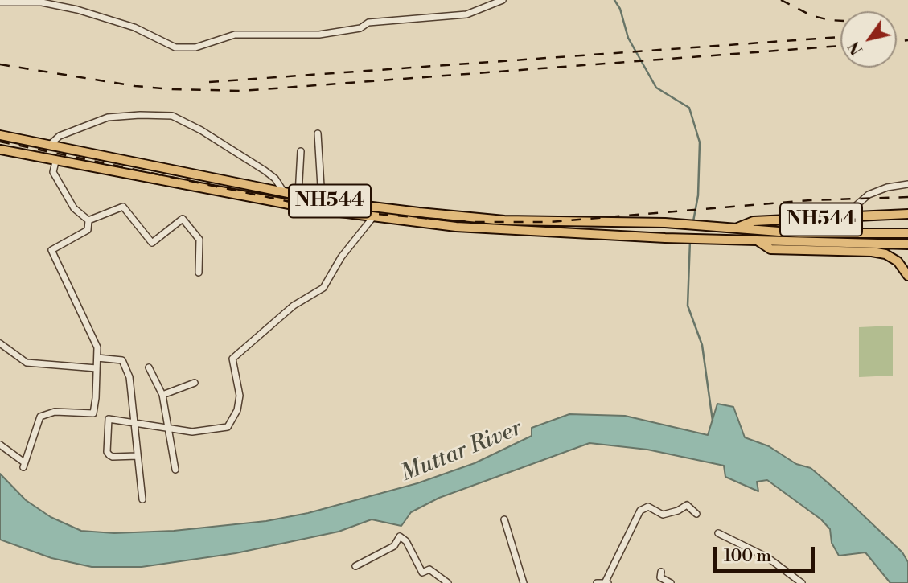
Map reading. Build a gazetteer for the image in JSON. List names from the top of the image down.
{
  "streets": {
    "highway": ["NH544"]
  },
  "water": ["Muttar River"],
  "scale_bar": "100 m",
  "north": "bottom left"
}
